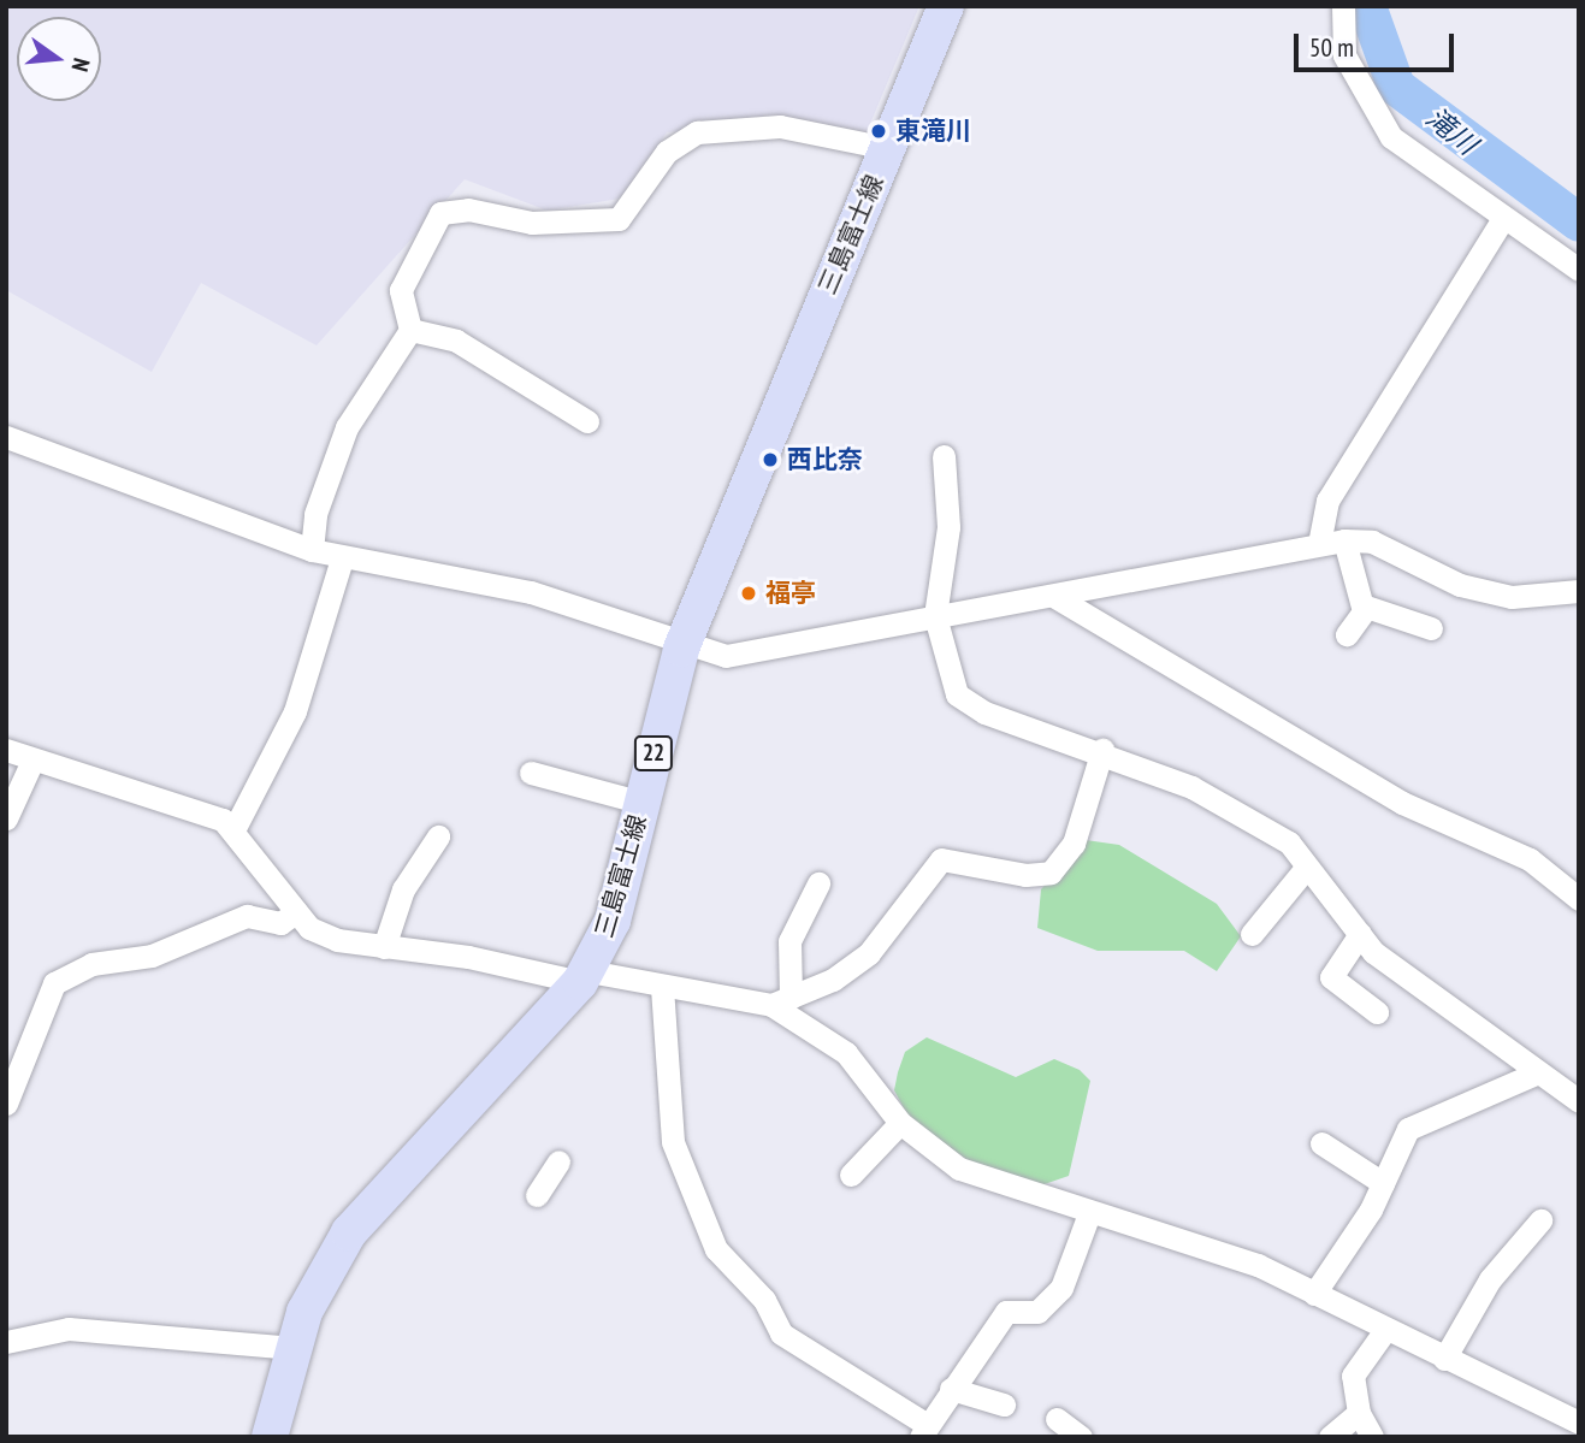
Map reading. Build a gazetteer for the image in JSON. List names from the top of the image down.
{
  "streets": {
    "main road": ["三島富士線", "22"]
  },
  "water": ["滝川"],
  "places": ["東滝川", "西比奈", "福亭"],
  "scale_bar": "50 m",
  "north": "right"
}
